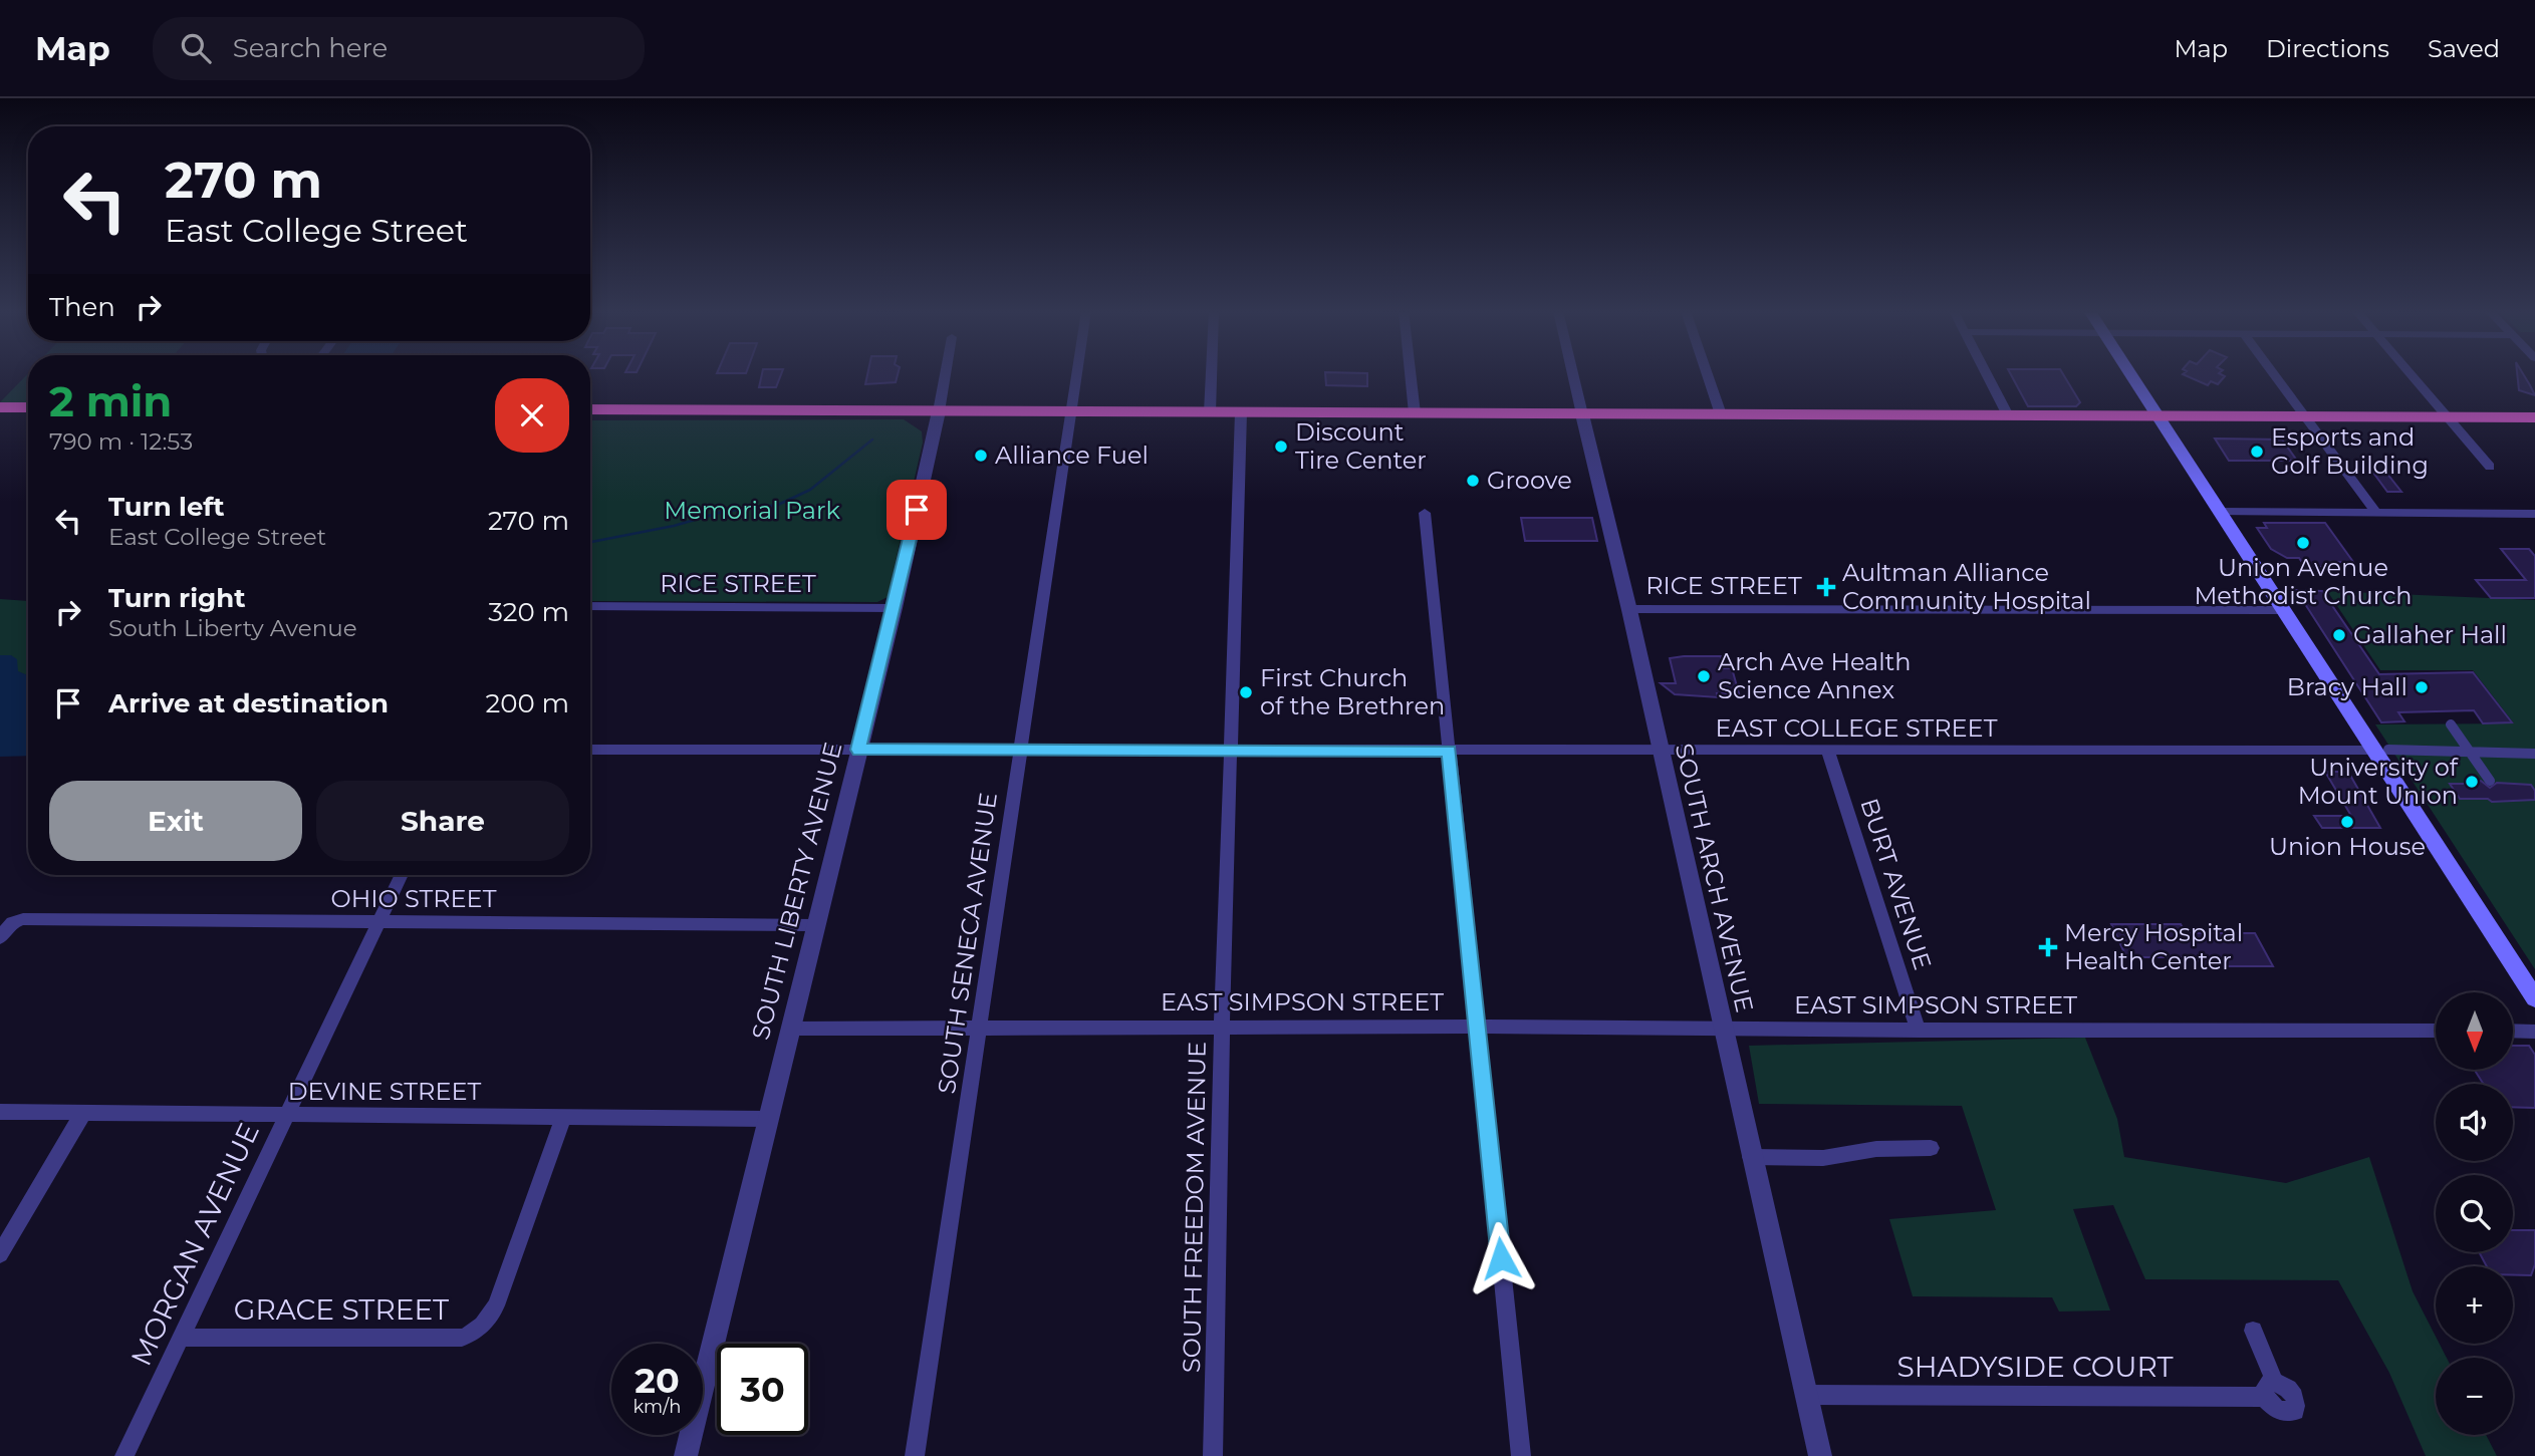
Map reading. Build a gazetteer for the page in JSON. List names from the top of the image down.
{
  "streets": {
    "street": [
      "RICE STREET",
      "EAST COLLEGE STREET",
      "SOUTH ARCH AVENUE",
      "BURT AVENUE",
      "SOUTH LIBERTY AVENUE",
      "OHIO STREET",
      "SOUTH SENECA AVENUE",
      "EAST SIMPSON STREET",
      "DEVINE STREET",
      "SOUTH FREEDOM AVENUE",
      "MORGAN AVENUE",
      "GRACE STREET",
      "SHADYSIDE COURT"
    ]
  },
  "crossings": [
    ["RICE STREET", "SOUTH ARCH AVENUE"],
    ["RICE STREET", "SOUTH LIBERTY AVENUE"],
    ["EAST COLLEGE STREET", "SOUTH ARCH AVENUE"],
    ["EAST COLLEGE STREET", "BURT AVENUE"],
    ["EAST COLLEGE STREET", "SOUTH LIBERTY AVENUE"],
    ["EAST COLLEGE STREET", "SOUTH SENECA AVENUE"],
    ["EAST COLLEGE STREET", "SOUTH FREEDOM AVENUE"],
    ["SOUTH ARCH AVENUE", "EAST SIMPSON STREET"],
    ["SOUTH ARCH AVENUE", "SHADYSIDE COURT"],
    ["BURT AVENUE", "EAST SIMPSON STREET"],
    ["SOUTH LIBERTY AVENUE", "OHIO STREET"],
    ["SOUTH LIBERTY AVENUE", "EAST SIMPSON STREET"],
    ["SOUTH LIBERTY AVENUE", "DEVINE STREET"],
    ["OHIO STREET", "MORGAN AVENUE"],
    ["SOUTH SENECA AVENUE", "EAST SIMPSON STREET"],
    ["EAST SIMPSON STREET", "SOUTH FREEDOM AVENUE"],
    ["DEVINE STREET", "MORGAN AVENUE"],
    ["DEVINE STREET", "GRACE STREET"],
    ["MORGAN AVENUE", "GRACE STREET"]
  ],
  "parks": ["Memorial Park"],
  "places": {
    "other": [
      "Discount Tire Center",
      "Esports and Golf Building",
      "Alliance Fuel",
      "Groove",
      "Union Avenue Methodist Church",
      "Gallaher Hall",
      "Arch Ave Health Science Annex",
      "Bracy Hall",
      "First Church of the Brethren",
      "University of Mount Union",
      "Union House"
    ],
    "health": ["Aultman Alliance Community Hospital", "Mercy Hospital Health Center"]
  },
  "north": "bottom",
  "page": {
    "header": "Map",
    "search": "Search here",
    "nav": ["Map", "Directions", "Saved"],
    "turn": ["270 m", "East College Street"],
    "then": "Then",
    "heading": ["2 min", "790 m · 12:53"],
    "list": [
      {
        "name": "Turn left",
        "note": "East College Street",
        "value": "270 m"
      },
      {
        "name": "Turn right",
        "note": "South Liberty Avenue",
        "value": "320 m"
      },
      {
        "name": "Arrive at destination",
        "value": "200 m"
      }
    ],
    "buttons": ["Exit", "Share"],
    "map_buttons": ["+", "−"],
    "speed": "20 km/h",
    "limit": "30"
  }
}
